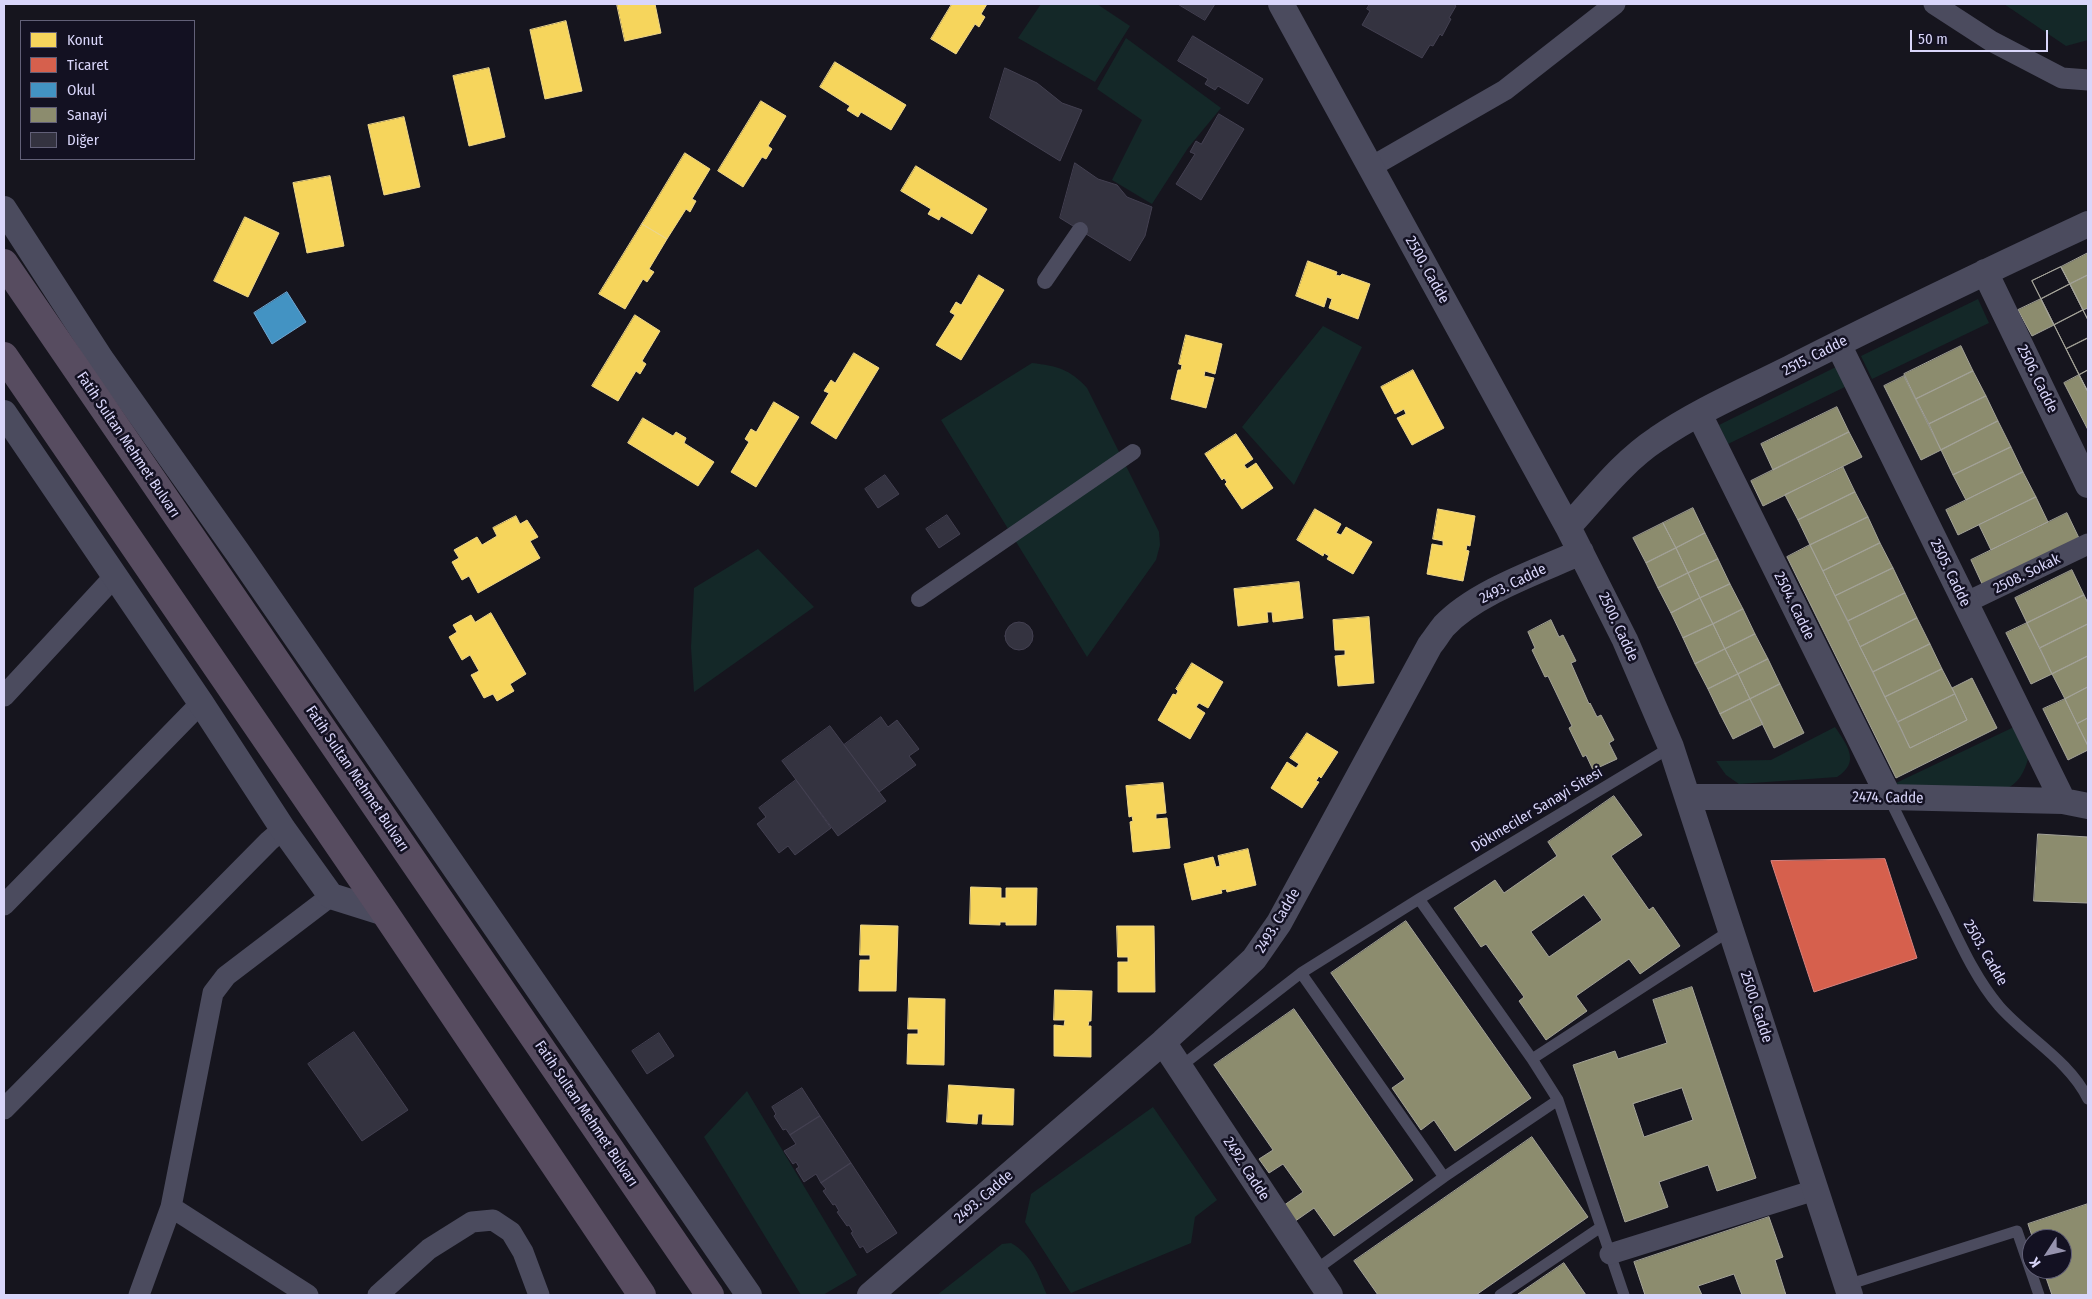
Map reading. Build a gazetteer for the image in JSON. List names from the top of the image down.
{
  "streets": {
    "highway": ["Fatih Sultan Mehmet Bulvarı"],
    "street": [
      "2500. Cadde",
      "2515. Cadde",
      "2506. Cadde",
      "2505. Cadde",
      "2508. Sokak",
      "2493. Cadde",
      "2504. Cadde",
      "2474. Cadde",
      "2492. Cadde"
    ],
    "lane": ["Dökmeciler Sanayi Sitesi", "2503. Cadde"]
  },
  "crossings": [
    ["2500. Cadde", "2515. Cadde"],
    ["2500. Cadde", "2493. Cadde"],
    ["2500. Cadde", "2474. Cadde"],
    ["2500. Cadde", "Dökmeciler Sanayi Sitesi"],
    ["2515. Cadde", "2506. Cadde"],
    ["2515. Cadde", "2505. Cadde"],
    ["2515. Cadde", "2504. Cadde"],
    ["2505. Cadde", "2508. Sokak"],
    ["2505. Cadde", "2474. Cadde"],
    ["2493. Cadde", "2492. Cadde"],
    ["2504. Cadde", "2474. Cadde"],
    ["2504. Cadde", "2503. Cadde"],
    ["2474. Cadde", "2503. Cadde"],
    ["Dökmeciler Sanayi Sitesi", "2492. Cadde"]
  ],
  "legend": [
    "Konut",
    "Ticaret",
    "Okul",
    "Sanayi",
    "Diğer"
  ],
  "scale_bar": "50 m",
  "north": "bottom left"
}
